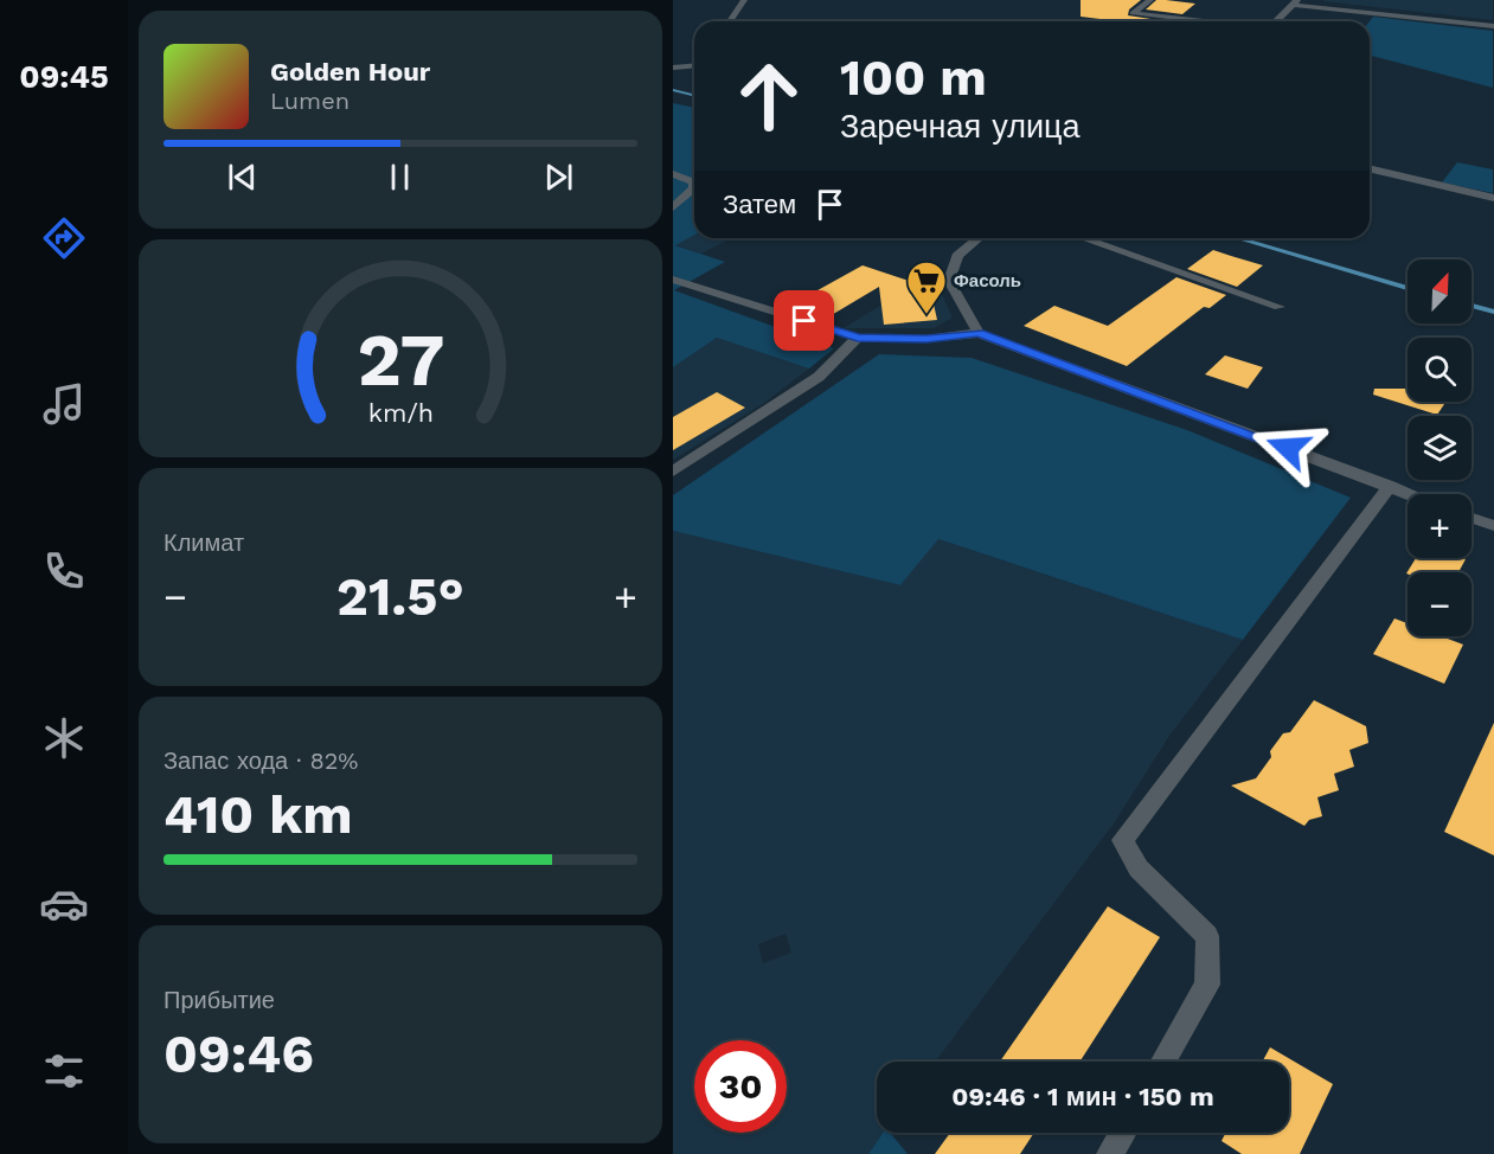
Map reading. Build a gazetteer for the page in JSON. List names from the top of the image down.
{
  "places": {
    "supermarket": ["Фасоль"]
  },
  "north": "top right",
  "page": {
    "tabs": "09:45",
    "turn": ["100 m", "Заречная улица"],
    "song": ["Golden Hour", "Lumen"],
    "then": "Затем",
    "map_buttons": ["+", "−"],
    "tile": [
      "Климат",
      ["Запас хода · 82%", "410 km"],
      ["Прибытие", "09:46"]
    ],
    "heat": ["−", "21.5°", "+"],
    "limit": "30",
    "trip": "09:46 · 1 мин · 150 m",
    "gauge": ["27", "km/h"]
  }
}
